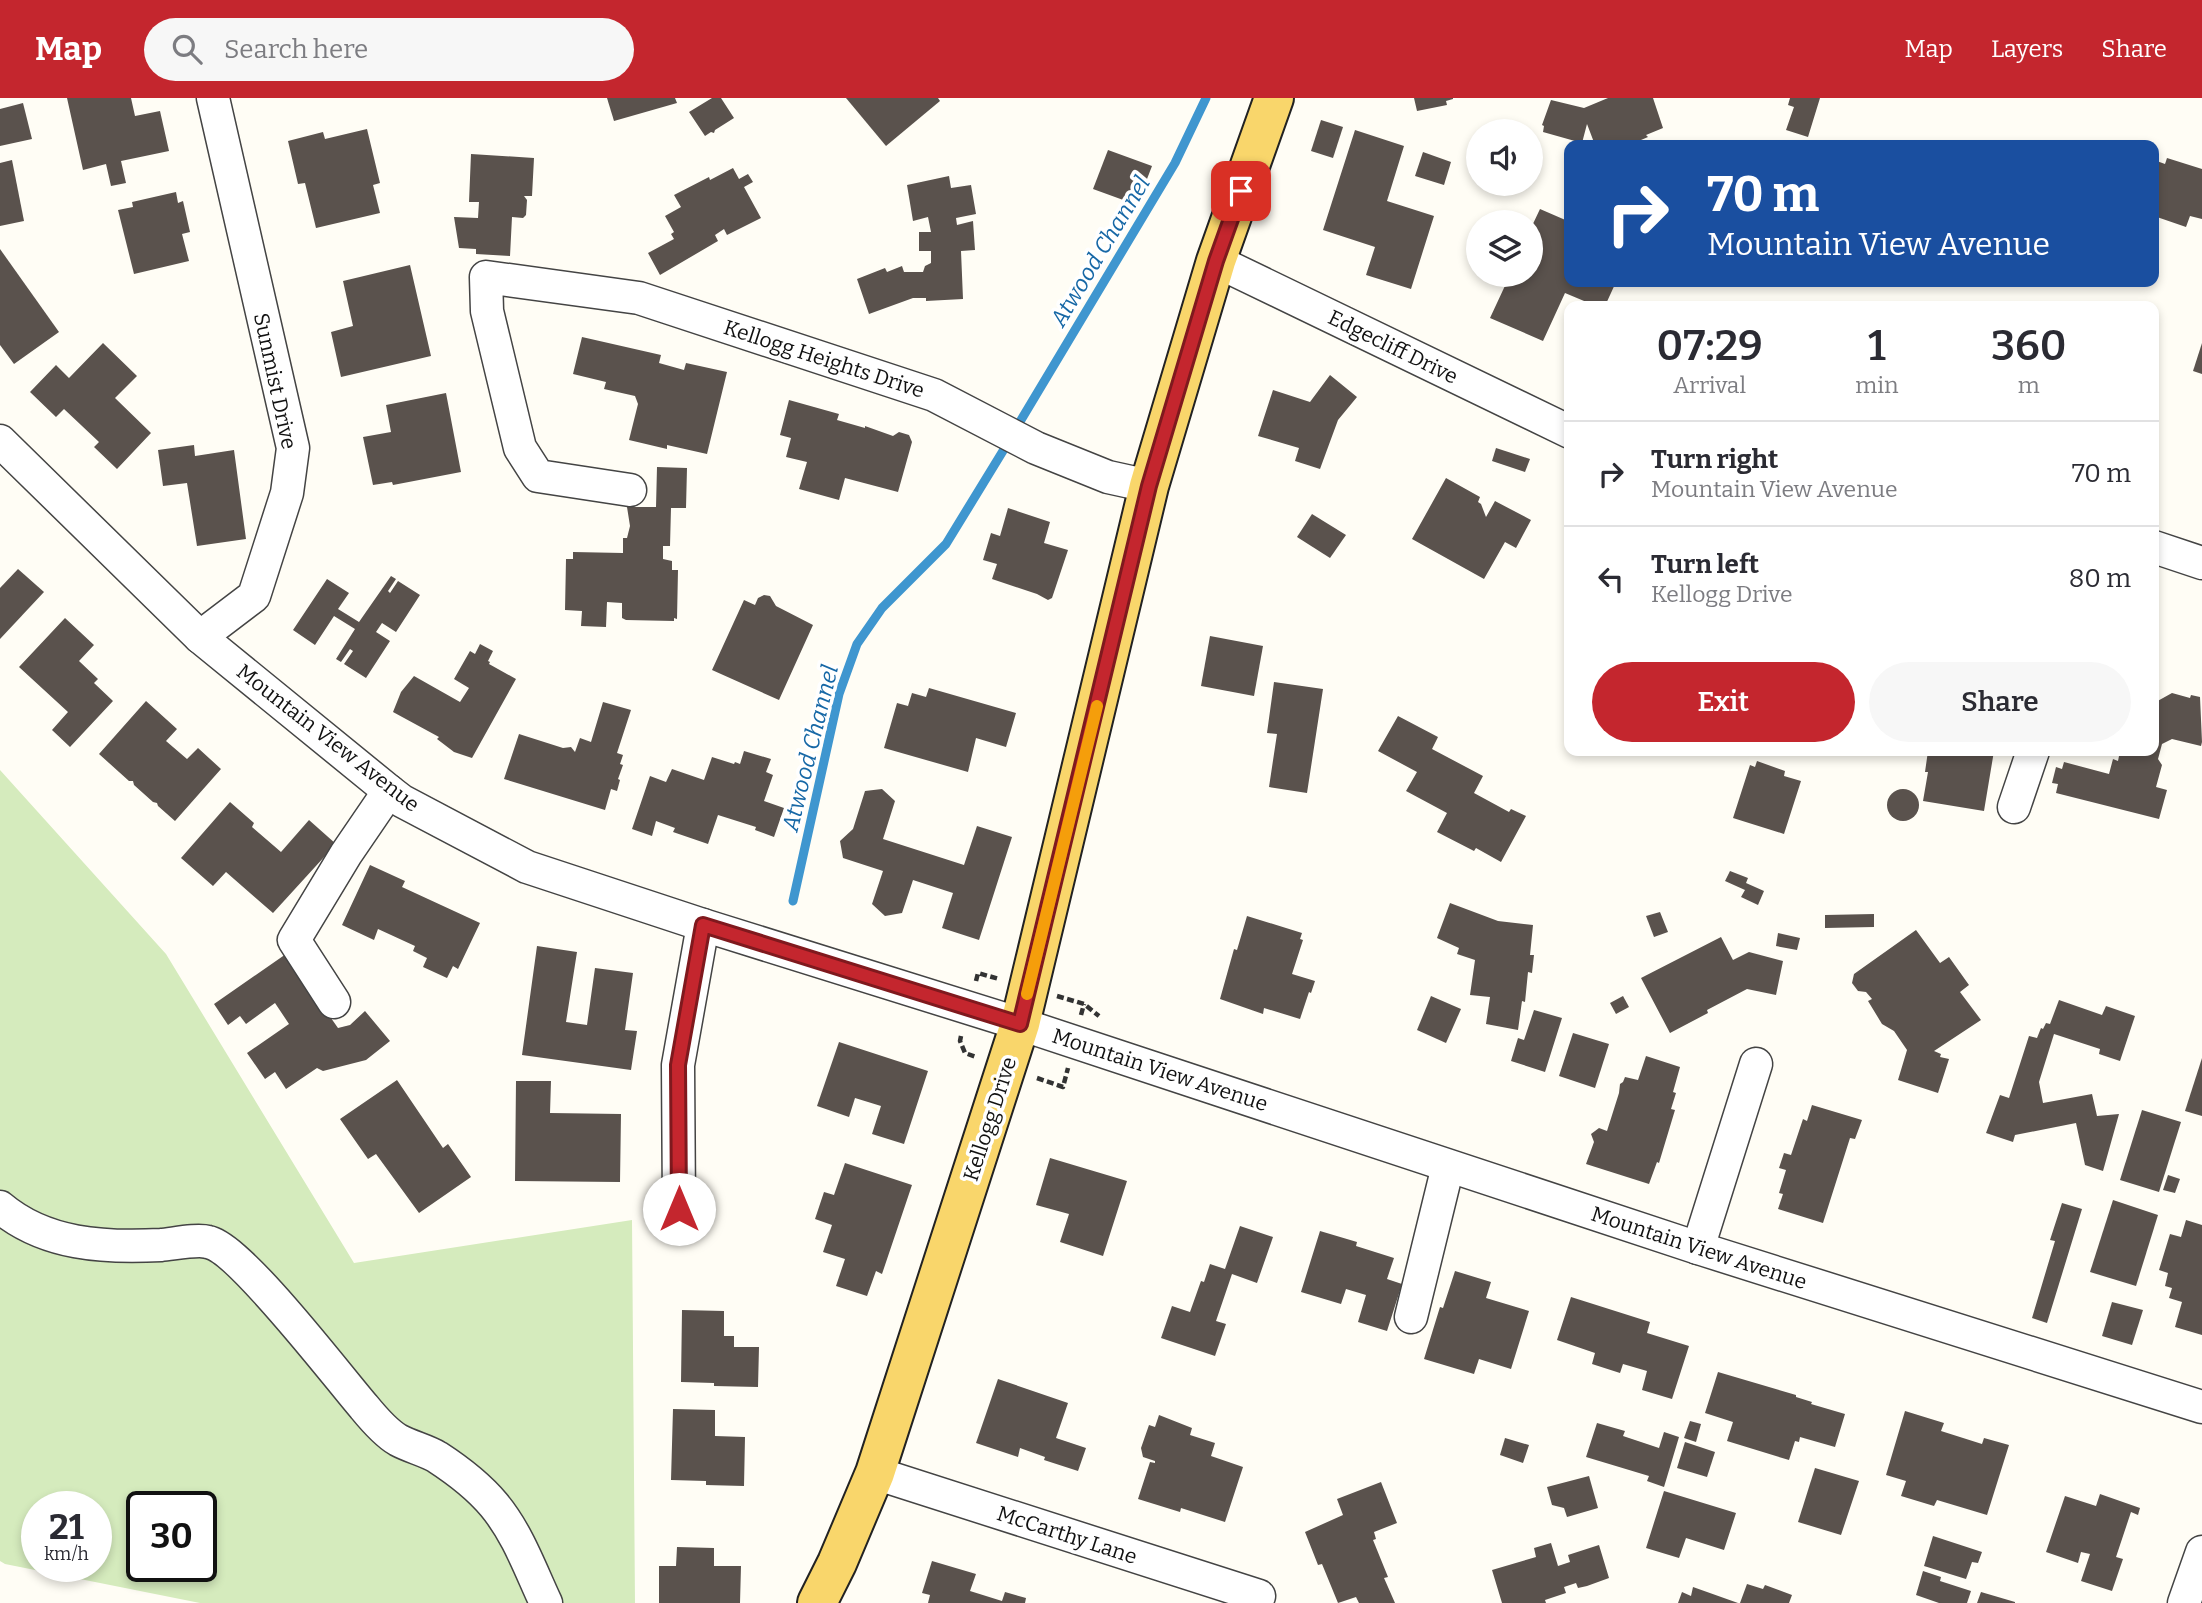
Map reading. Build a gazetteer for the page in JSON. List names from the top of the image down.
{
  "streets": {
    "main road": ["Kellogg Drive"],
    "street": [
      "Edgecliff Drive",
      "Kellogg Heights Drive",
      "Sunmist Drive",
      "Mountain View Avenue",
      "McCarthy Lane"
    ]
  },
  "crossings": [
    ["Edgecliff Drive", "Kellogg Drive"],
    ["Kellogg Heights Drive", "Kellogg Drive"],
    ["Sunmist Drive", "Mountain View Avenue"],
    ["Mountain View Avenue", "Kellogg Drive"],
    ["Kellogg Drive", "McCarthy Lane"]
  ],
  "water": ["Atwood Channel"],
  "page": {
    "header": "Map",
    "search": "Search here",
    "nav": ["Map", "Layers", "Share"],
    "turn": ["70 m", "Mountain View Avenue"],
    "eta": [
      "07:29",
      "Arrival",
      "1",
      "min",
      "360",
      "m"
    ],
    "list": [
      {
        "name": "Turn right",
        "note": "Mountain View Avenue",
        "value": "70 m"
      },
      {
        "name": "Turn left",
        "note": "Kellogg Drive",
        "value": "80 m"
      }
    ],
    "buttons": ["Exit", "Share"],
    "speed": "21 km/h",
    "limit": "30"
  }
}
